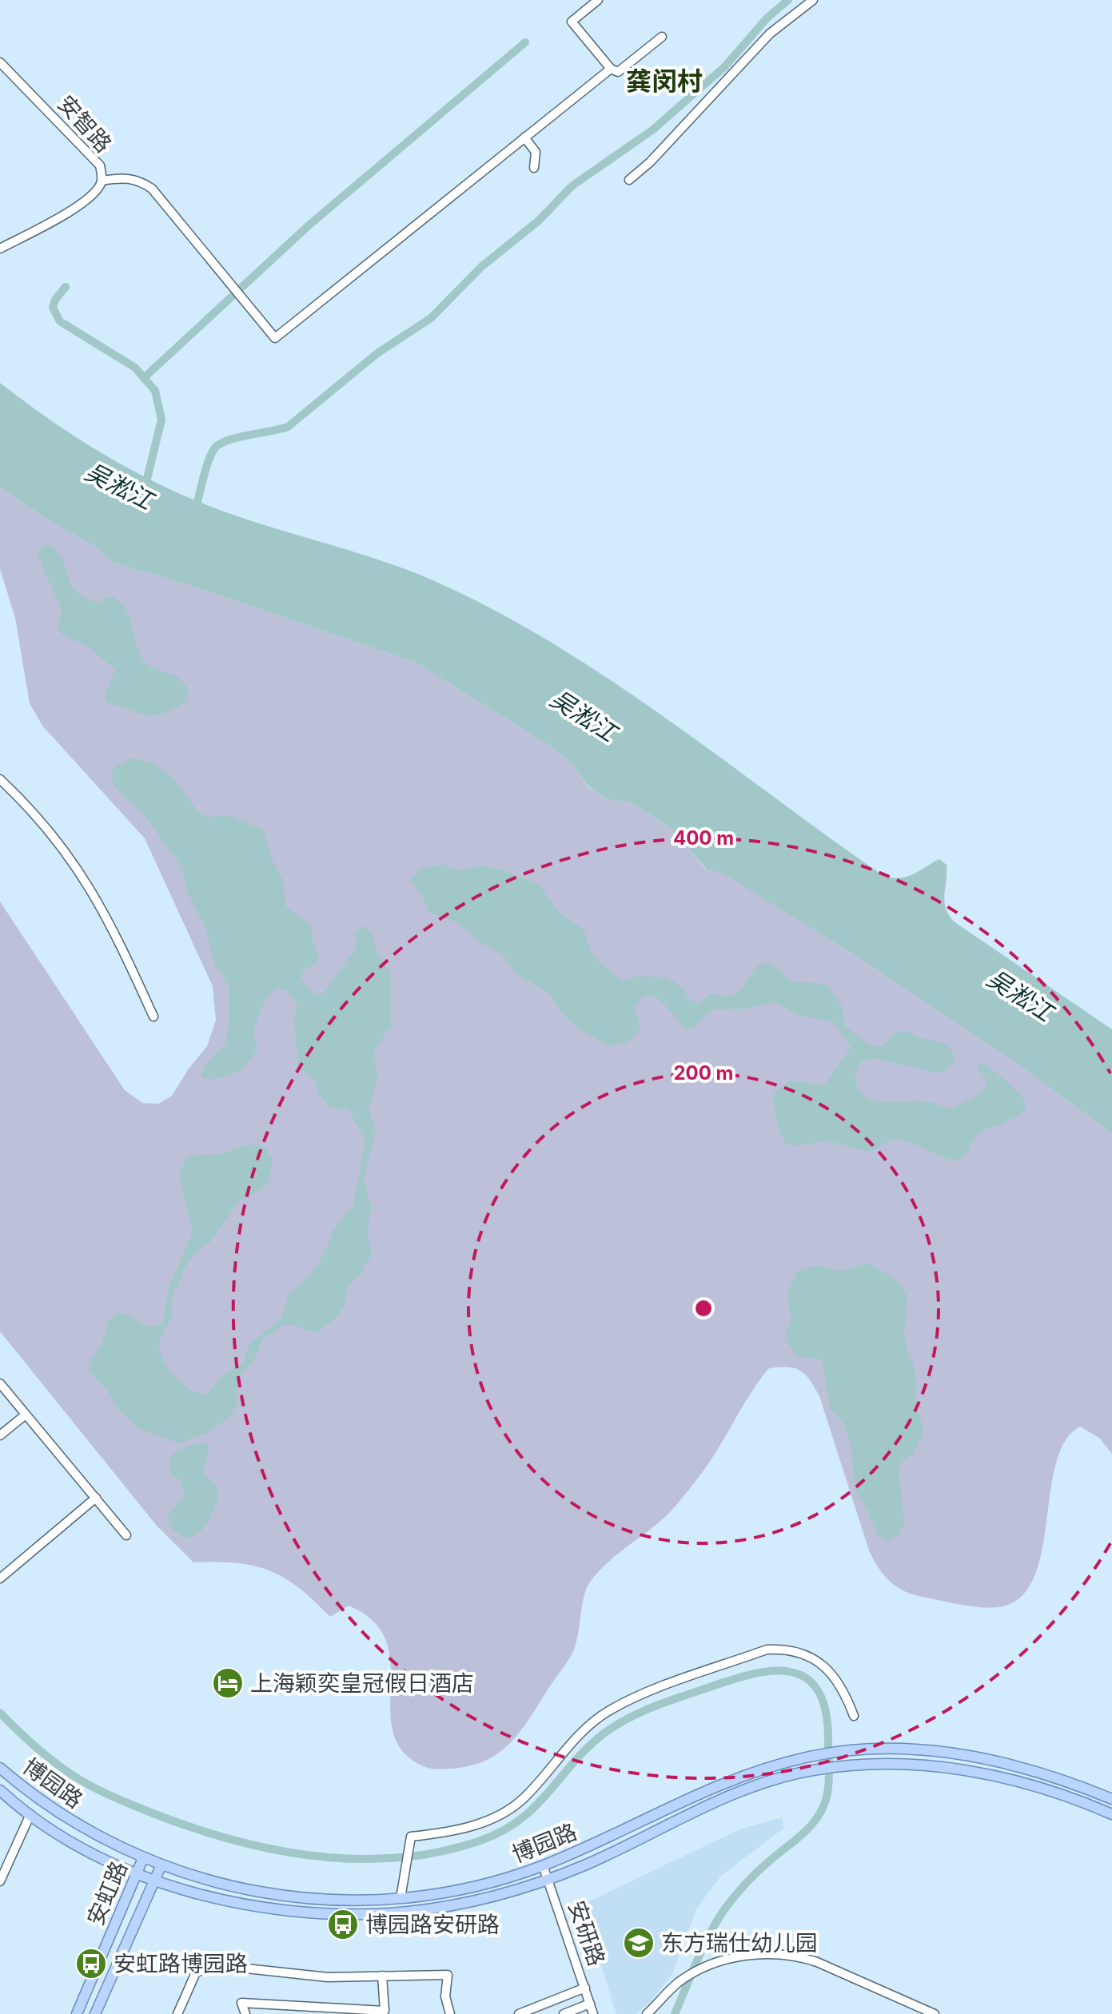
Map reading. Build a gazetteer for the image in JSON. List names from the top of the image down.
{
  "streets": {
    "main road": ["博园路", "安虹路"],
    "street": ["安智路", "安研路"]
  },
  "crossings": [
    ["博园路", "安虹路"],
    ["博园路", "安研路"]
  ],
  "districts": ["龚闵村"],
  "water": ["吴淞江"],
  "places": {
    "hotel": ["上海颖奕皇冠假日酒店"],
    "bus stop": ["博园路安研路", "安虹路博园路"],
    "school or university": ["东方瑞仕幼儿园"]
  },
  "rings": ["400 m", "200 m"]
}
